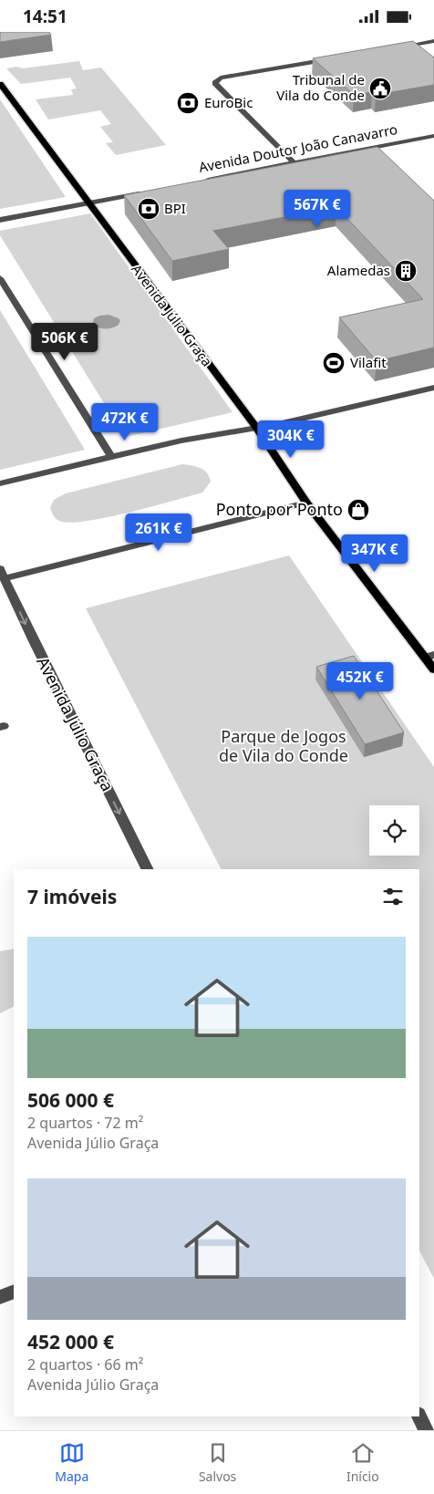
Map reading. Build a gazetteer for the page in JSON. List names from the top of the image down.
{
  "streets": {
    "main road": ["Avenida Júlio Graça"],
    "street": ["Avenida Doutor João Canavarro"]
  },
  "parks": ["Parque de Jogos de Vila do Conde"],
  "places": {
    "public building": ["Tribunal de Vila do Conde"],
    "bank": ["EuroBic", "BPI"],
    "building": ["Alamedas"],
    "sports": ["Vilafit"],
    "shop": ["Ponto por Ponto"]
  },
  "page": {
    "status": "14:51",
    "price": [
      "567K €",
      "506K €",
      "472K €",
      "304K €",
      "261K €",
      "347K €",
      "452K €"
    ],
    "heading": "7 imóveis",
    "list": [
      {
        "name": "506 000 €",
        "note": "2 quartos · 72 m² · Avenida Júlio Graça"
      },
      {
        "name": "452 000 €",
        "note": "2 quartos · 66 m² · Avenida Júlio Graça"
      }
    ],
    "tabs": ["Mapa", "Salvos", "Início"]
  }
}
